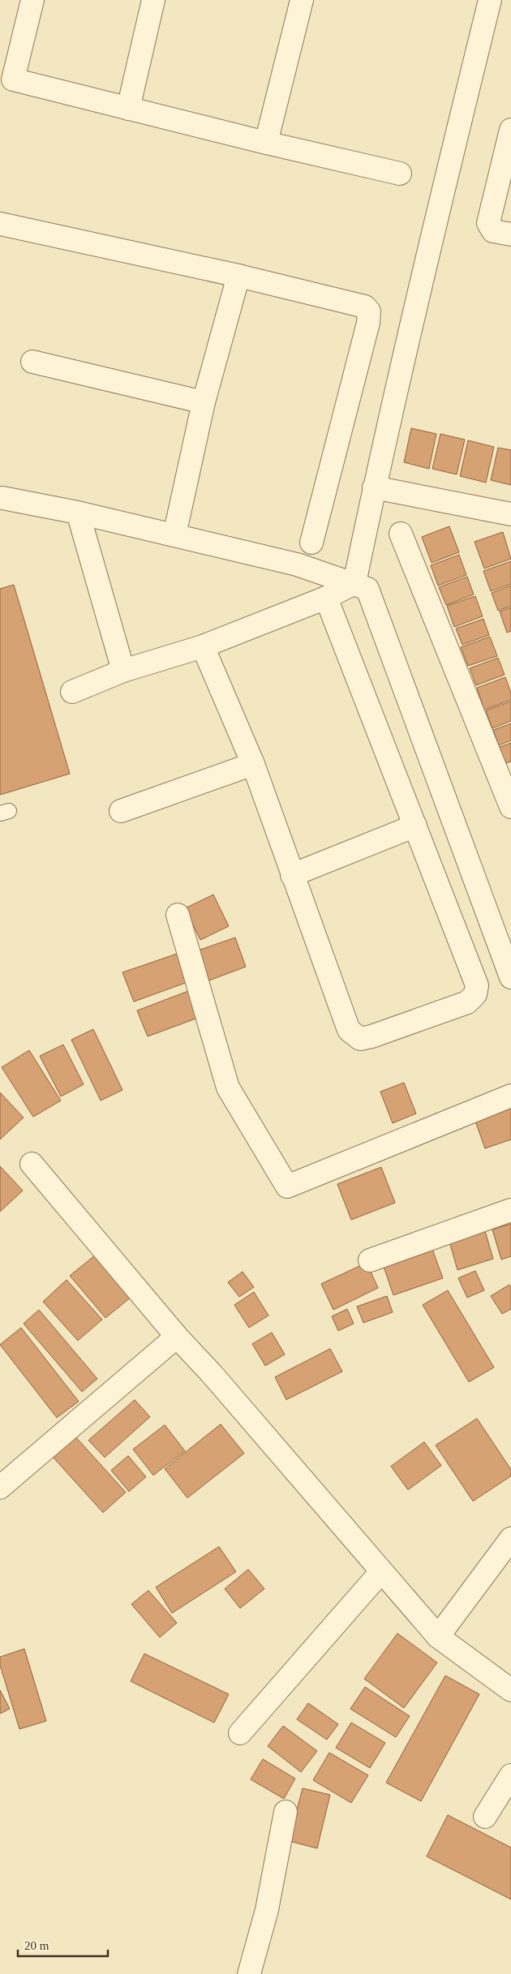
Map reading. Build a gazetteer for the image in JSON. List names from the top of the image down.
{
  "scale_bar": "20 m"
}
